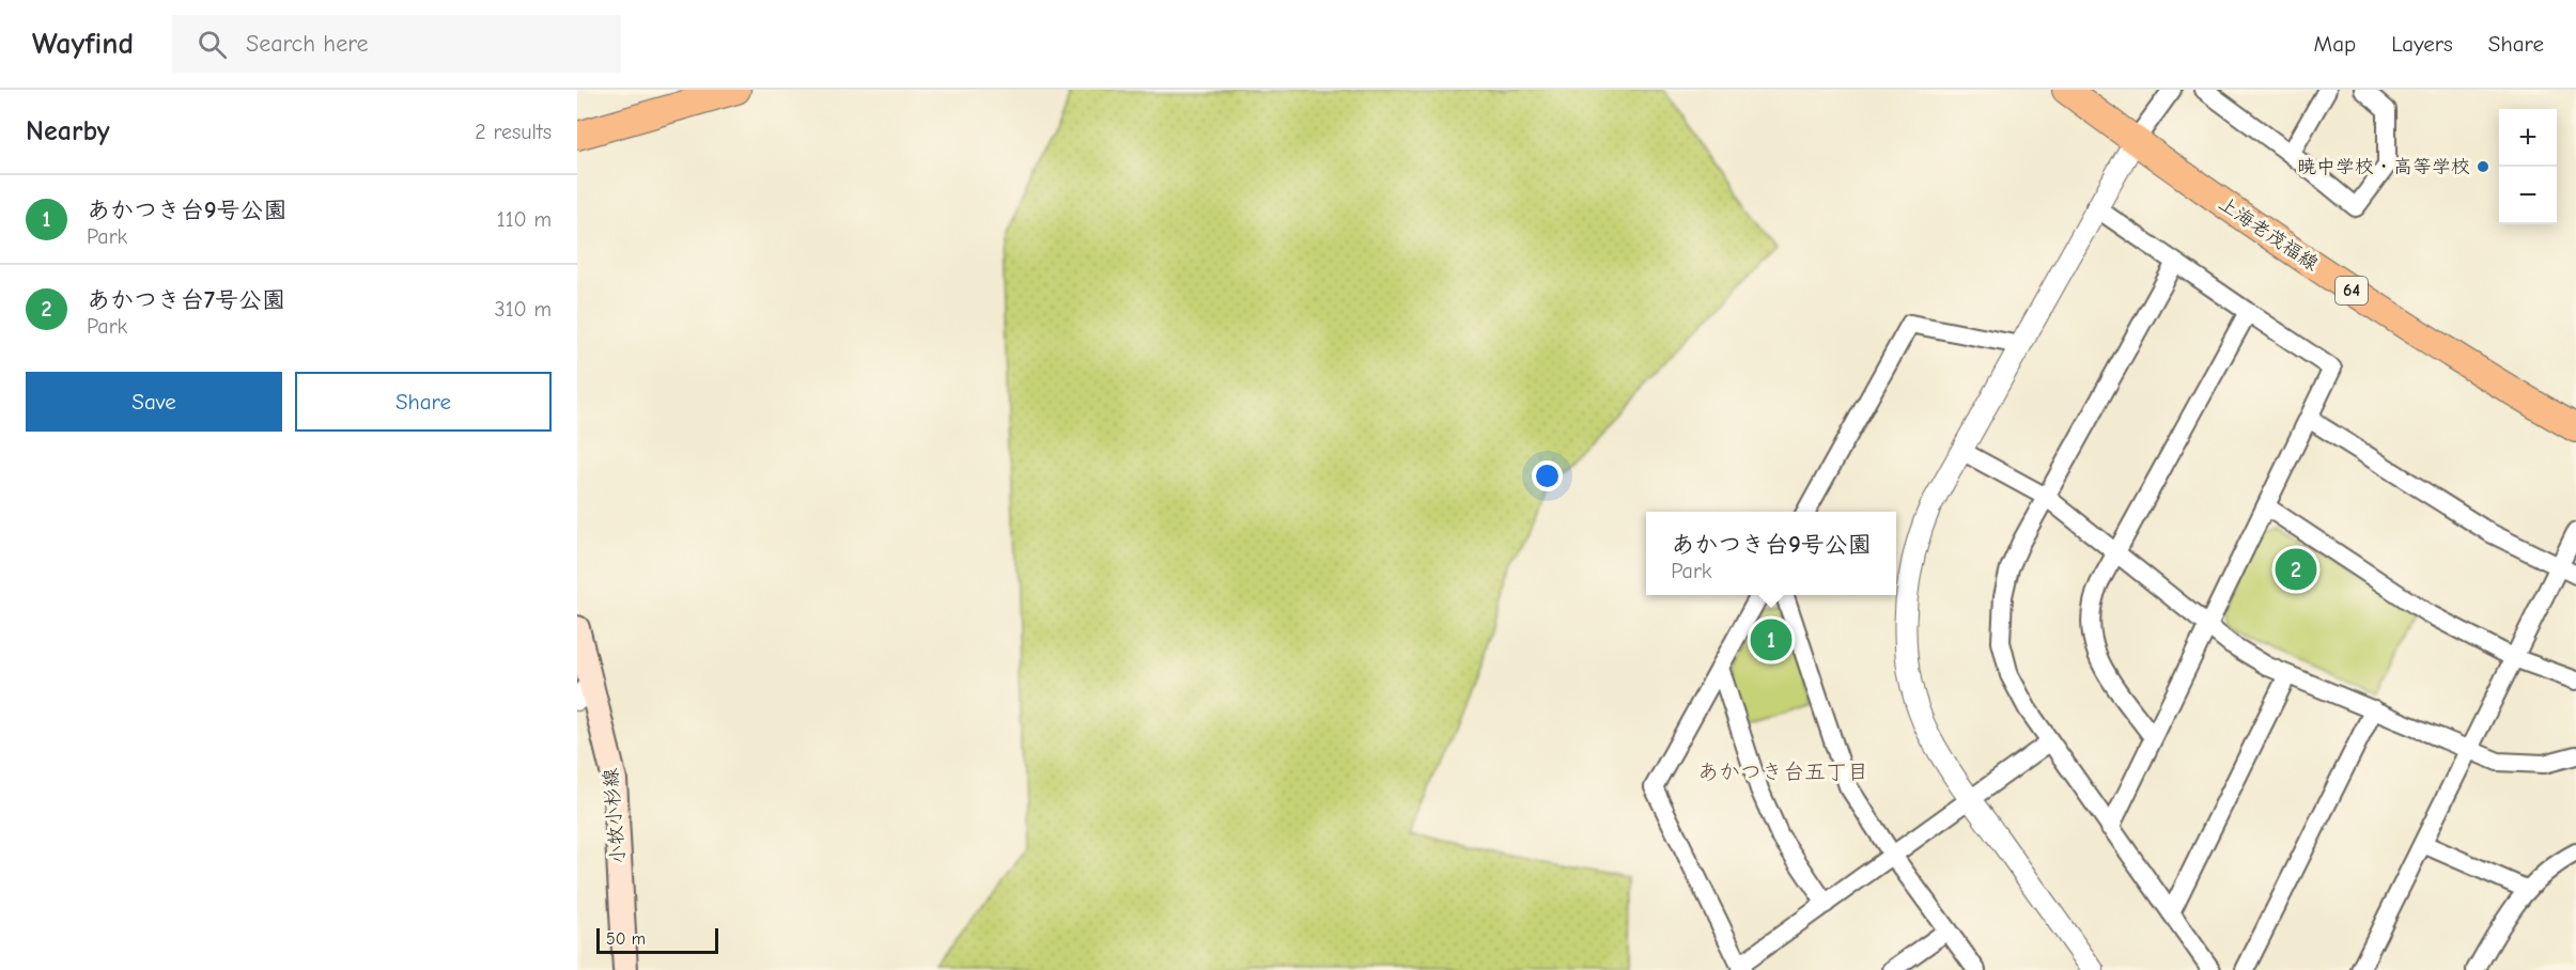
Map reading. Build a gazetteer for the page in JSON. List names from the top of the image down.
{
  "streets": {
    "main road": ["上海老茂福線", "64", "小牧小杉線"]
  },
  "districts": ["あかつき台五丁目"],
  "places": ["暁中学校・高等学校"],
  "scale_bar": "50 m",
  "page": {
    "header": "Wayfind",
    "search": "Search here",
    "nav": ["Map", "Layers", "Share"],
    "heading": ["Nearby", "2 results"],
    "map_buttons": ["+", "−"],
    "list": [
      {
        "mark": "1",
        "name": "あかつき台9号公園",
        "note": "Park",
        "value": "110 m"
      },
      {
        "mark": "2",
        "name": "あかつき台7号公園",
        "note": "Park",
        "value": "310 m"
      }
    ],
    "buttons": ["Save", "Share"],
    "popup": ["あかつき台9号公園", "Park"],
    "pins": ["2", "1"],
    "scale": "50 m"
  }
}
